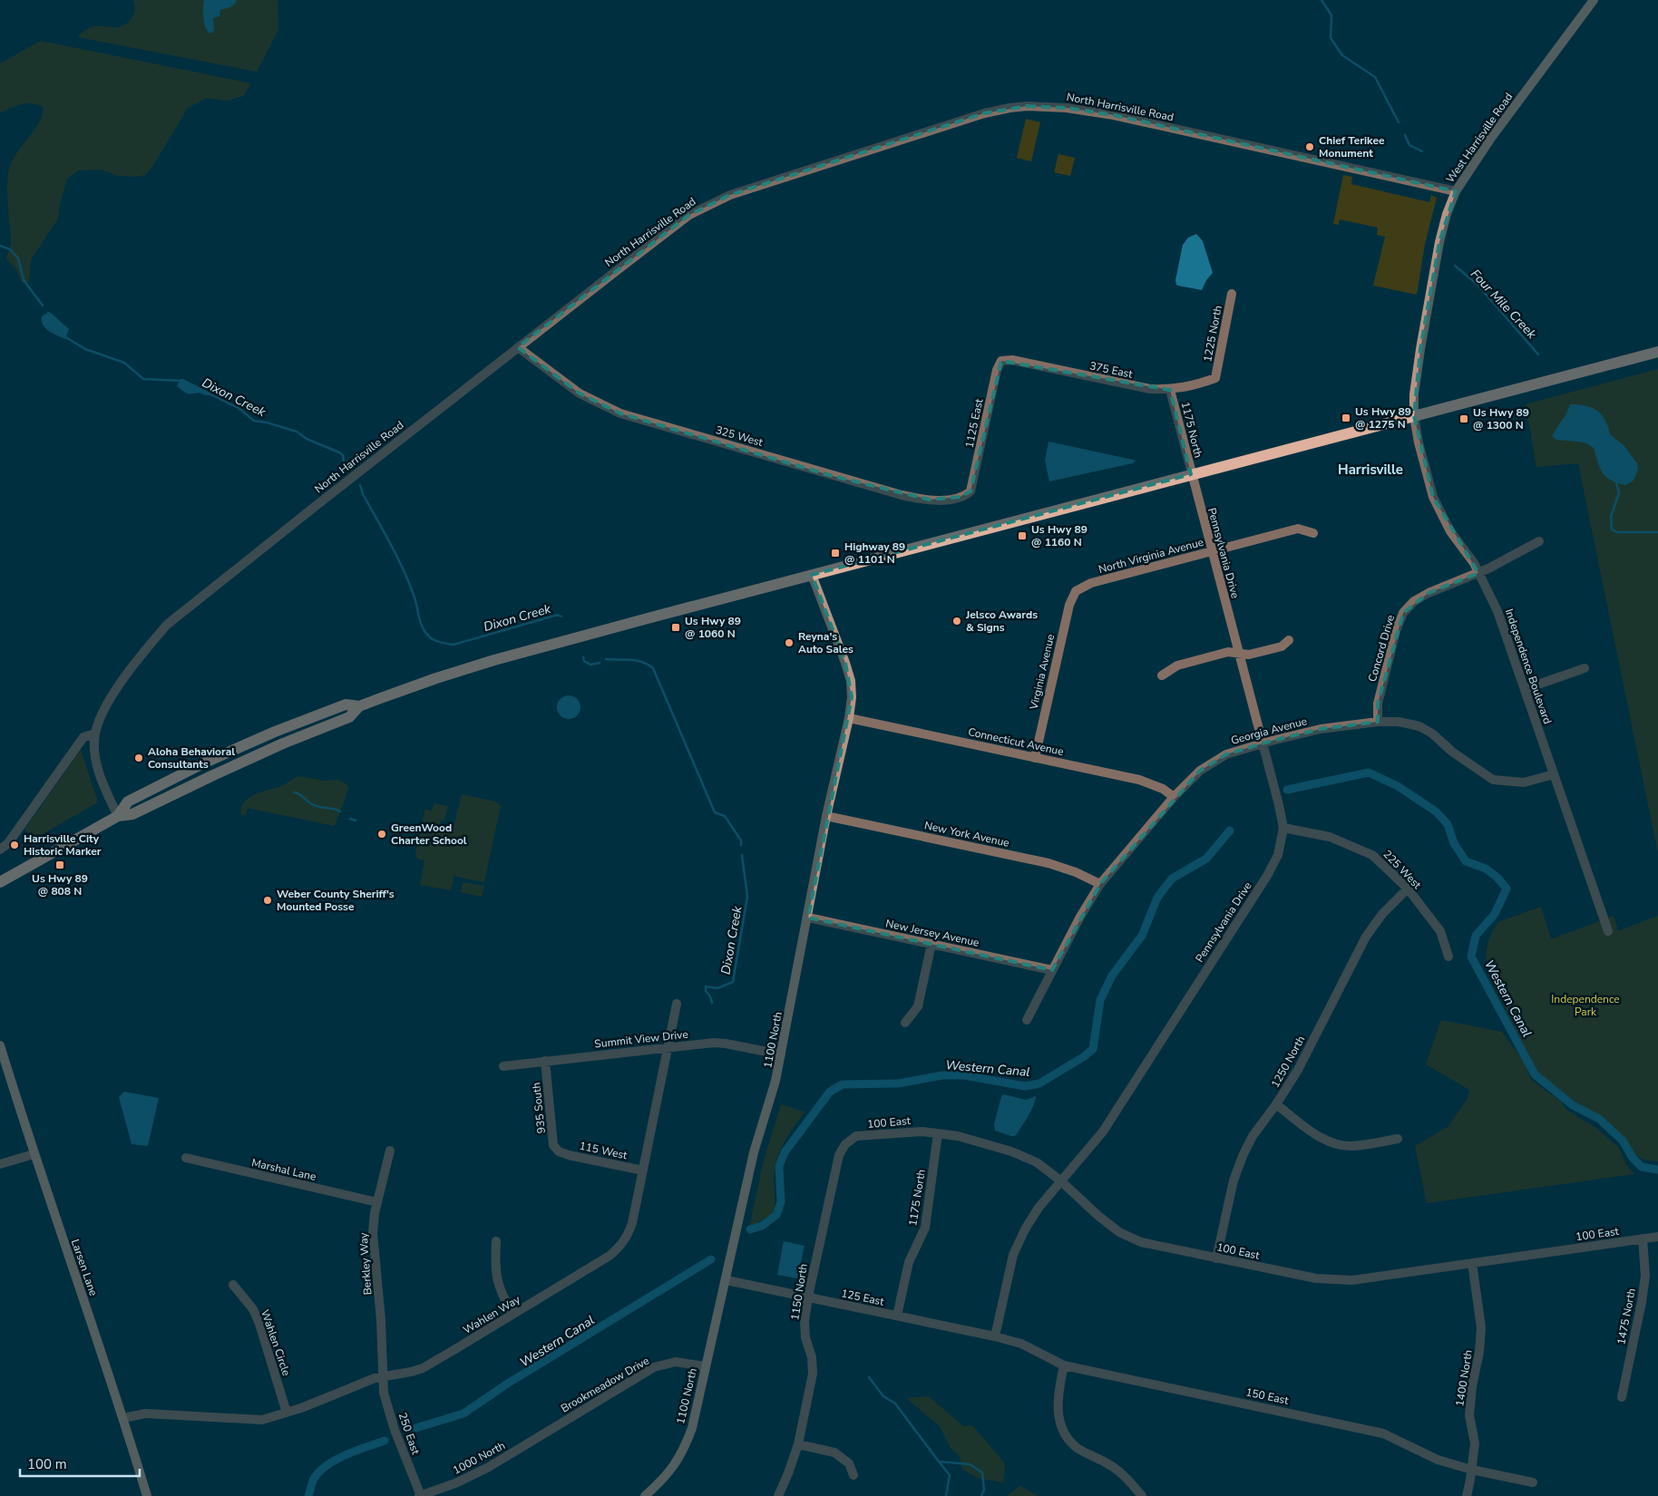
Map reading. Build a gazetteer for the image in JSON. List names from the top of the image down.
{
  "streets": {
    "street": [
      "North Harrisville Road",
      "West Harrisville Road",
      "1225 North",
      "375 East",
      "1125 East",
      "1175 North",
      "325 West",
      "Pennsylvania Drive",
      "North Virginia Avenue",
      "Concord Drive",
      "Independence Boulevard",
      "Virginia Avenue",
      "Georgia Avenue",
      "Connecticut Avenue",
      "New York Avenue",
      "225 West",
      "New Jersey Avenue",
      "Summit View Drive",
      "1100 North",
      "1250 North",
      "935 South",
      "100 East",
      "115 West",
      "Marshal Lane",
      "Berkley Way",
      "Larsen Lane",
      "1150 North",
      "125 East",
      "Wahlen Way",
      "1475 North",
      "Wahlen Circle",
      "1400 North",
      "Brookmeadow Drive",
      "150 East",
      "250 East",
      "1000 North"
    ]
  },
  "crossings": [
    ["North Harrisville Road", "West Harrisville Road"],
    ["North Harrisville Road", "325 West"],
    ["West Harrisville Road", "Independence Boulevard"],
    ["1225 North", "375 East"],
    ["375 East", "1125 East"],
    ["375 East", "1175 North"],
    ["1125 East", "325 West"],
    ["1175 North", "Pennsylvania Drive"],
    ["1175 North", "100 East"],
    ["1175 North", "125 East"],
    ["Pennsylvania Drive", "North Virginia Avenue"],
    ["Pennsylvania Drive", "Georgia Avenue"],
    ["Pennsylvania Drive", "225 West"],
    ["Pennsylvania Drive", "100 East"],
    ["Pennsylvania Drive", "125 East"],
    ["Pennsylvania Drive", "150 East"],
    ["North Virginia Avenue", "Virginia Avenue"],
    ["Concord Drive", "Independence Boulevard"],
    ["Concord Drive", "Georgia Avenue"],
    ["Independence Boulevard", "Georgia Avenue"],
    ["Virginia Avenue", "Connecticut Avenue"],
    ["Georgia Avenue", "Connecticut Avenue"],
    ["Georgia Avenue", "New York Avenue"],
    ["Georgia Avenue", "New Jersey Avenue"],
    ["Connecticut Avenue", "1100 North"],
    ["New York Avenue", "1100 North"],
    ["225 West", "1250 North"],
    ["New Jersey Avenue", "1100 North"],
    ["Summit View Drive", "1100 North"],
    ["Summit View Drive", "935 South"],
    ["Summit View Drive", "Wahlen Way"],
    ["1100 North", "125 East"],
    ["1100 North", "Brookmeadow Drive"],
    ["1250 North", "100 East"],
    ["935 South", "115 West"],
    ["100 East", "1150 North"],
    ["100 East", "1475 North"],
    ["100 East", "1400 North"],
    ["115 West", "Wahlen Way"],
    ["Marshal Lane", "Berkley Way"],
    ["Berkley Way", "Wahlen Way"],
    ["Berkley Way", "250 East"],
    ["Larsen Lane", "Wahlen Way"],
    ["1150 North", "125 East"],
    ["125 East", "150 East"],
    ["Wahlen Way", "Wahlen Circle"],
    ["Wahlen Way", "250 East"],
    ["1400 North", "150 East"],
    ["Brookmeadow Drive", "1000 North"],
    ["250 East", "1000 North"]
  ],
  "districts": ["Harrisville"],
  "water": ["Four Mile Creek", "Dixon Creek", "Western Canal"],
  "parks": ["Independence Park"],
  "places": {
    "other": [
      "Chief Terikee Monument",
      "Jelsco Awards & Signs",
      "Reyna's Auto Sales",
      "Aloha Behavioral Consultants",
      "GreenWood Charter School",
      "Harrisville City Historic Marker",
      "Weber County Sheriff's Mounted Posse"
    ],
    "transit": [
      "Us Hwy 89 @ 1275 N",
      "Us Hwy 89 @ 1300 N",
      "Us Hwy 89 @ 1160 N",
      "Highway 89 @ 1101 N",
      "Us Hwy 89 @ 1060 N",
      "Us Hwy 89 @ 808 N"
    ]
  },
  "scale_bar": "100 m"
}
